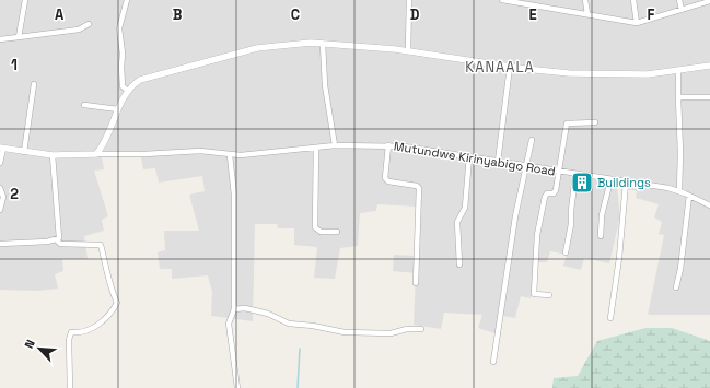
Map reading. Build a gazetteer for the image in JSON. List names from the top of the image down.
{
  "streets": {
    "street": ["Mutundwe Kirinyabigo Road"]
  },
  "districts": ["KANAALA"],
  "places": {
    "building": ["Buildings"]
  },
  "north": "top left",
  "grid": {
    "columns": [
      "A",
      "B",
      "C",
      "D",
      "E",
      "F"
    ],
    "rows": ["1", "2"]
  }
}
